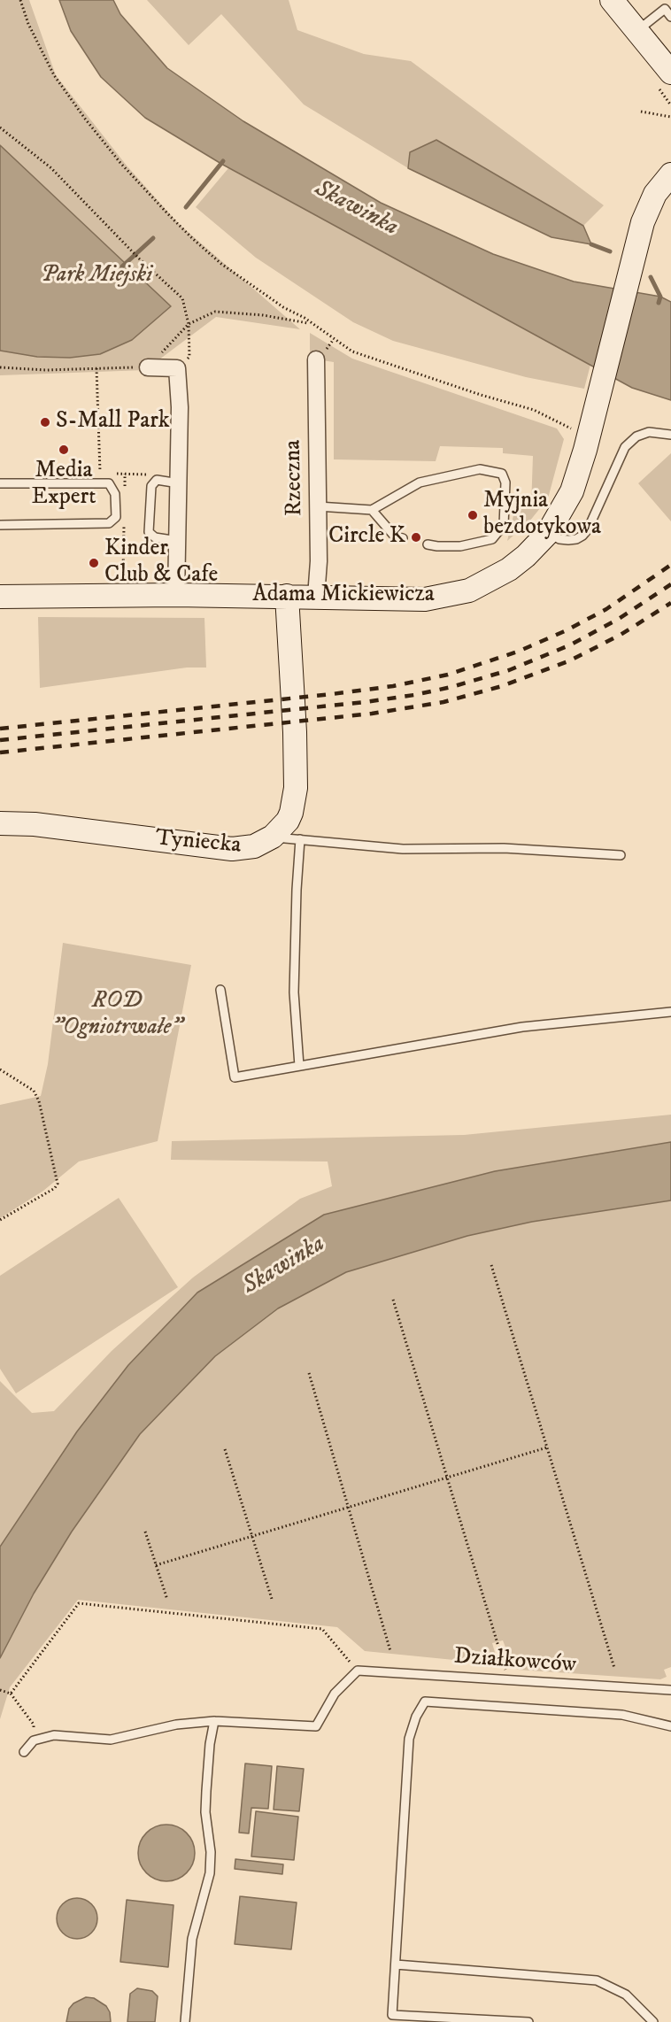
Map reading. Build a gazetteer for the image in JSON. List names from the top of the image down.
{
  "streets": {
    "main road": ["Adama Mickiewicza", "Tyniecka"],
    "street": ["Rzeczna"],
    "lane": ["Działkowców"]
  },
  "crossings": [
    ["Rzeczna", "Adama Mickiewicza"],
    ["Adama Mickiewicza", "Tyniecka"]
  ],
  "water": ["Skawinka"],
  "parks": ["Park Miejski", "ROD \"Ogniotrwałe\""],
  "places": [
    "S-Mall Park",
    "Media Expert",
    "Myjnia bezdotykowa",
    "Circle K",
    "Kinder Club & Cafe"
  ]
}
